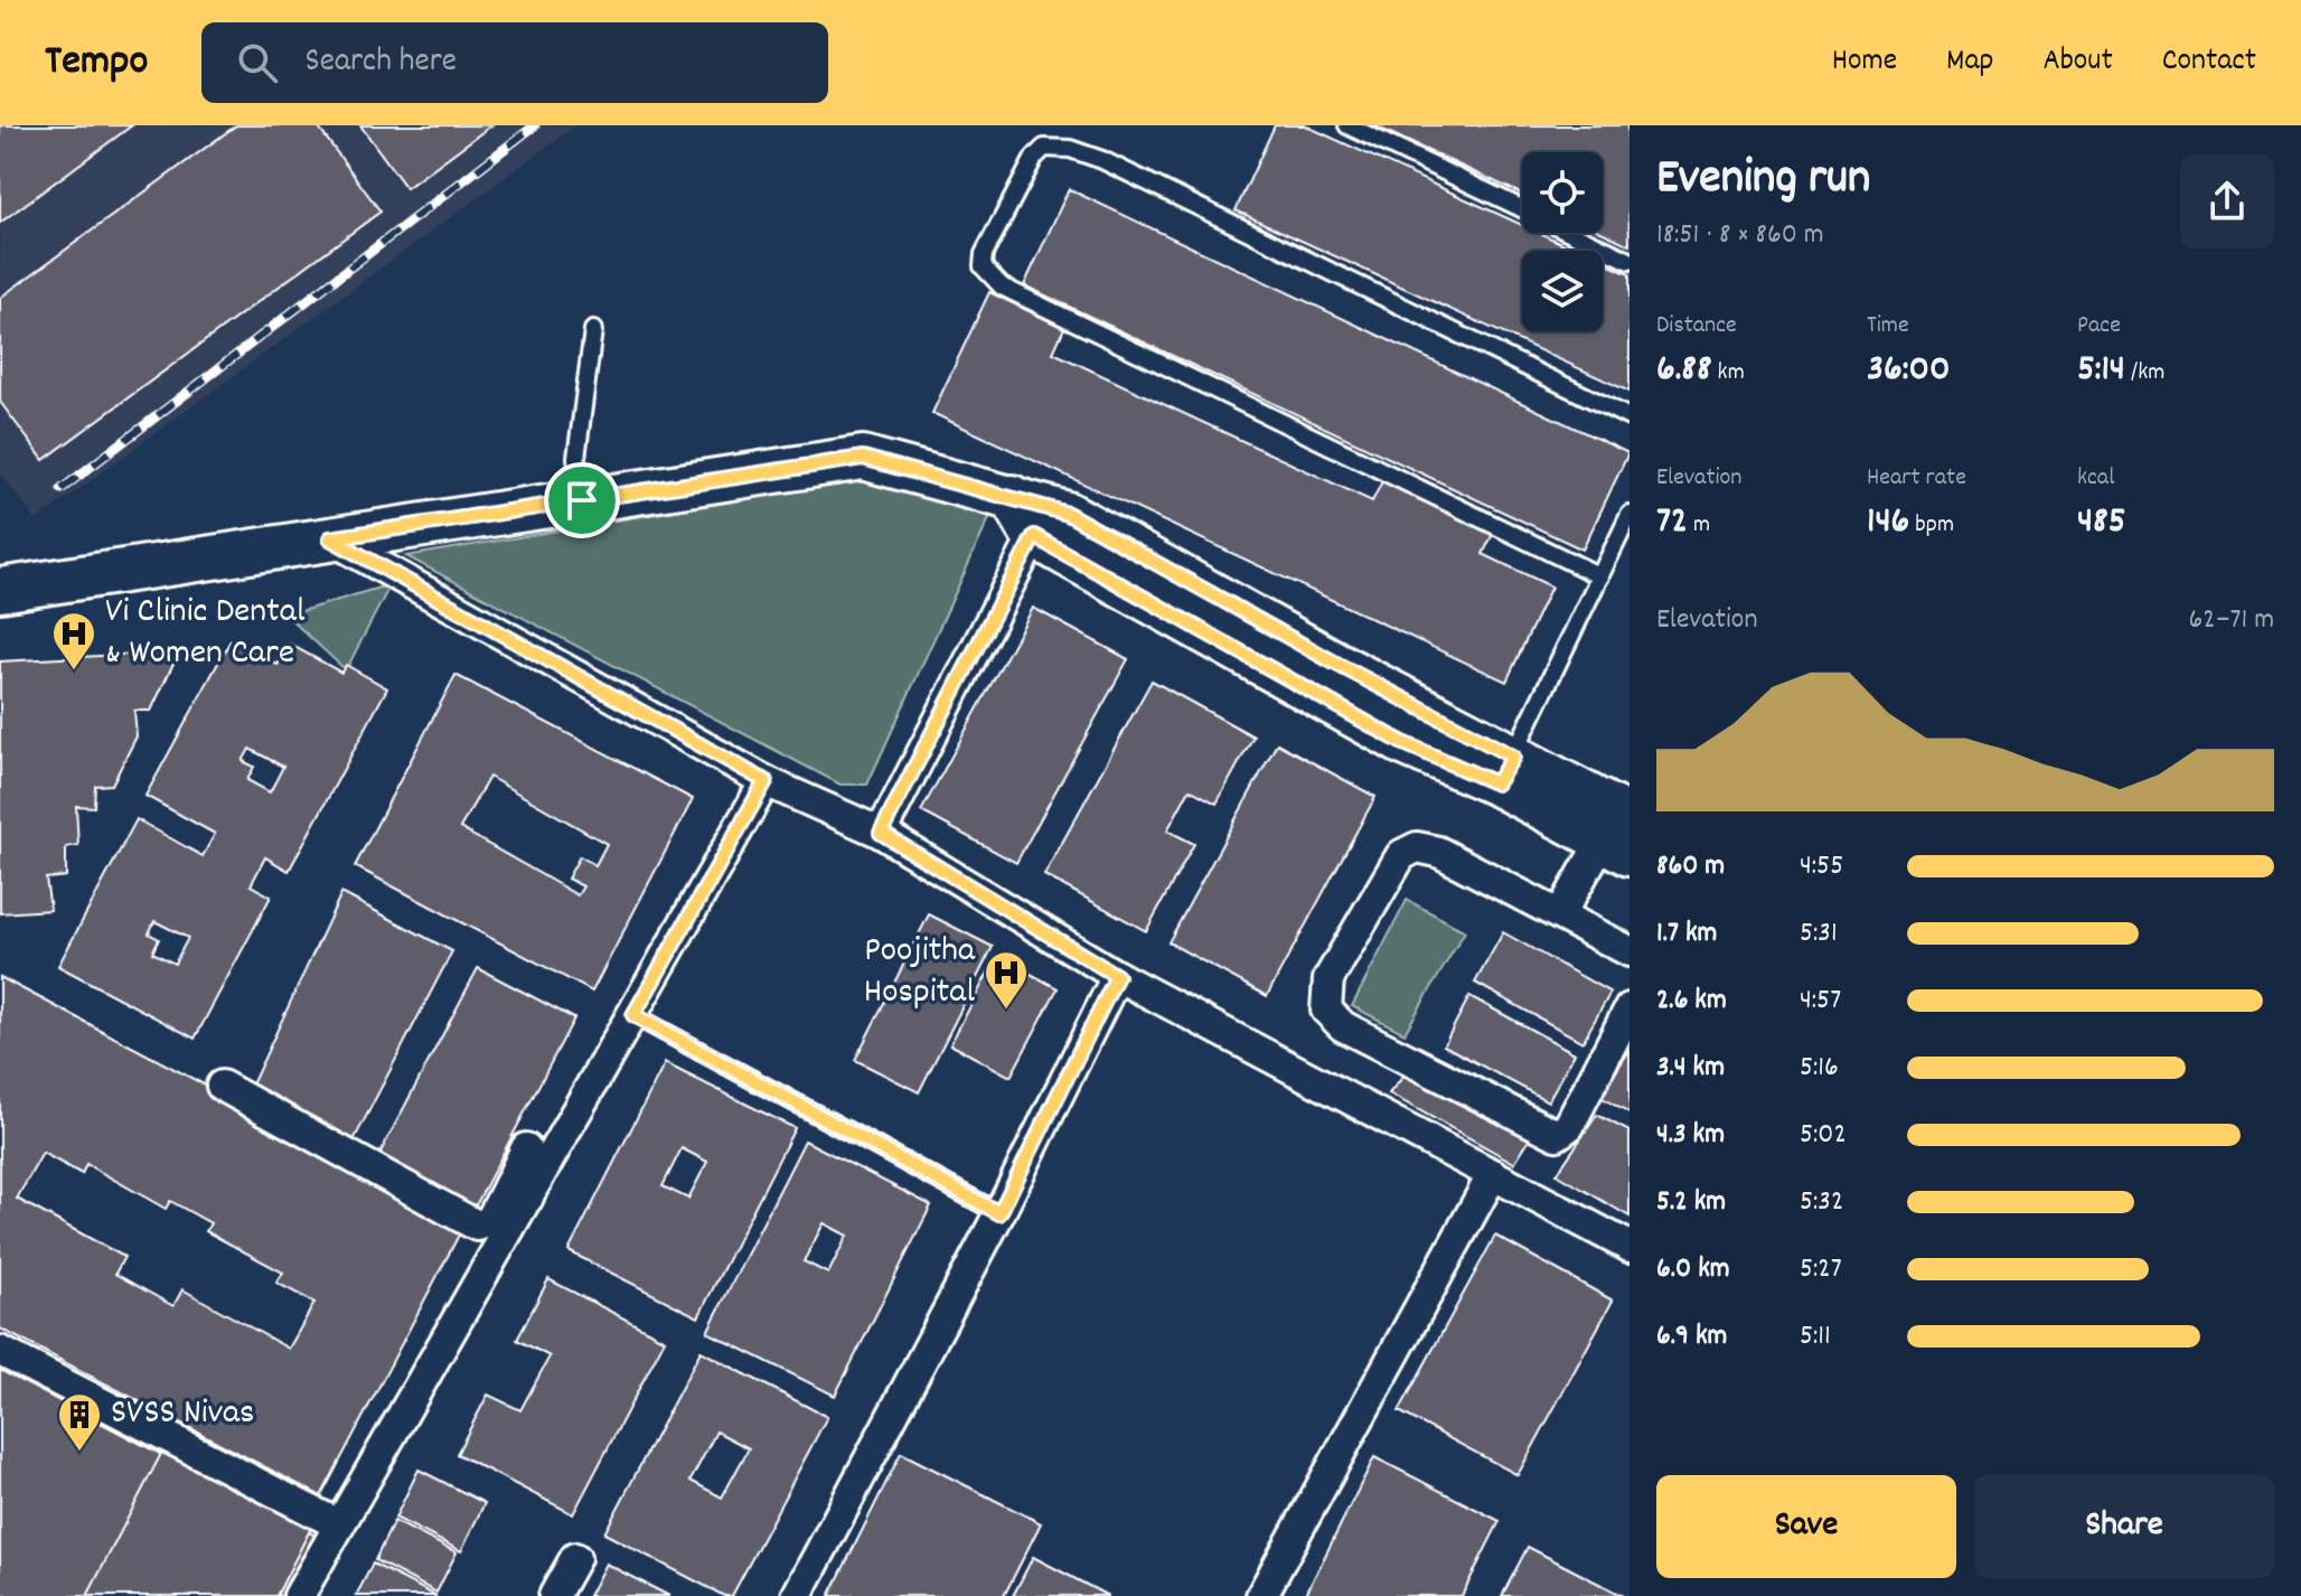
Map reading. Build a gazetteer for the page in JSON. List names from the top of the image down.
{
  "places": {
    "hospital": ["Vi Clinic Dental & Women Care", "Poojitha Hospital"],
    "building": ["SVSS Nivas"]
  },
  "page": {
    "header": "Tempo",
    "search": "Search here",
    "nav": [
      "Home",
      "Map",
      "About",
      "Contact"
    ],
    "heading": ["Evening run", "18:51 · 8 × 860 m"],
    "stats": [
      ["Distance", "6.88 km"],
      ["Time", "36:00"],
      ["Pace", "5:14 /km"],
      ["Elevation", "72 m"],
      ["Heart rate", "146 bpm"],
      ["kcal", "485"]
    ],
    "chart": ["Elevation", "62–71 m"],
    "list": [
      {
        "name": "860 m",
        "note": "4:55"
      },
      {
        "name": "1.7 km",
        "note": "5:31"
      },
      {
        "name": "2.6 km",
        "note": "4:57"
      },
      {
        "name": "3.4 km",
        "note": "5:16"
      },
      {
        "name": "4.3 km",
        "note": "5:02"
      },
      {
        "name": "5.2 km",
        "note": "5:32"
      },
      {
        "name": "6.0 km",
        "note": "5:27"
      },
      {
        "name": "6.9 km",
        "note": "5:11"
      }
    ],
    "buttons": ["Save", "Share"]
  }
}
